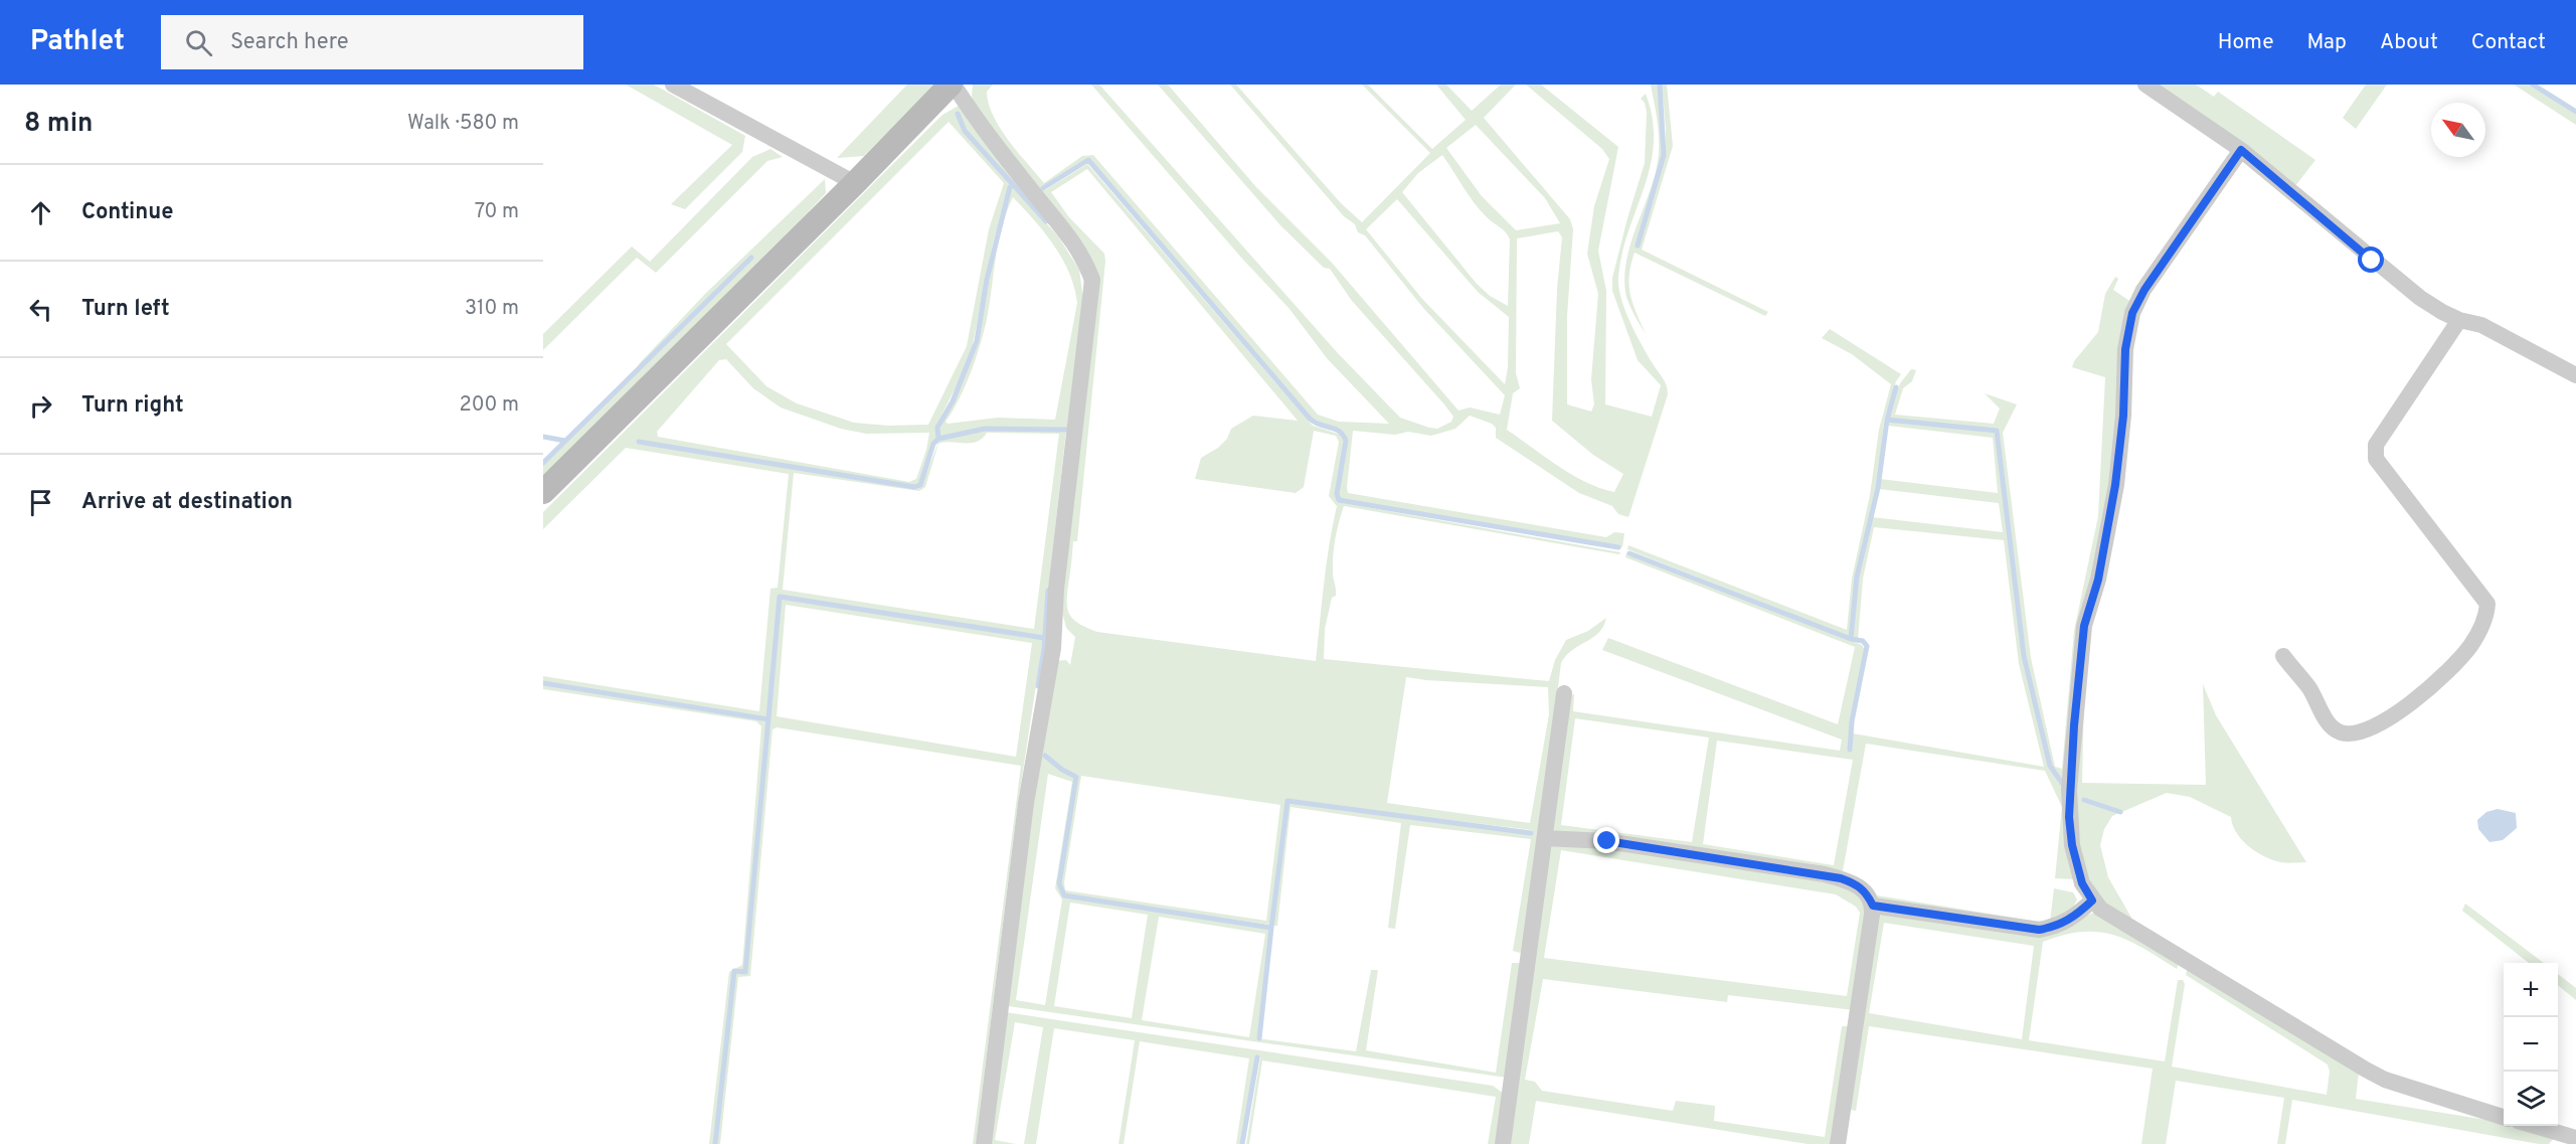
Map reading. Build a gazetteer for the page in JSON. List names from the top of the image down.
{
  "north": "top left",
  "page": {
    "header": "Pathlet",
    "search": "Search here",
    "nav": [
      "Home",
      "Map",
      "About",
      "Contact"
    ],
    "heading": ["8 min", "Walk · 580 m"],
    "list": [
      ["Continue", "70 m"],
      ["Turn left", "310 m"],
      ["Turn right", "200 m"],
      "Arrive at destination"
    ],
    "map_buttons": ["+", "−"]
  }
}
